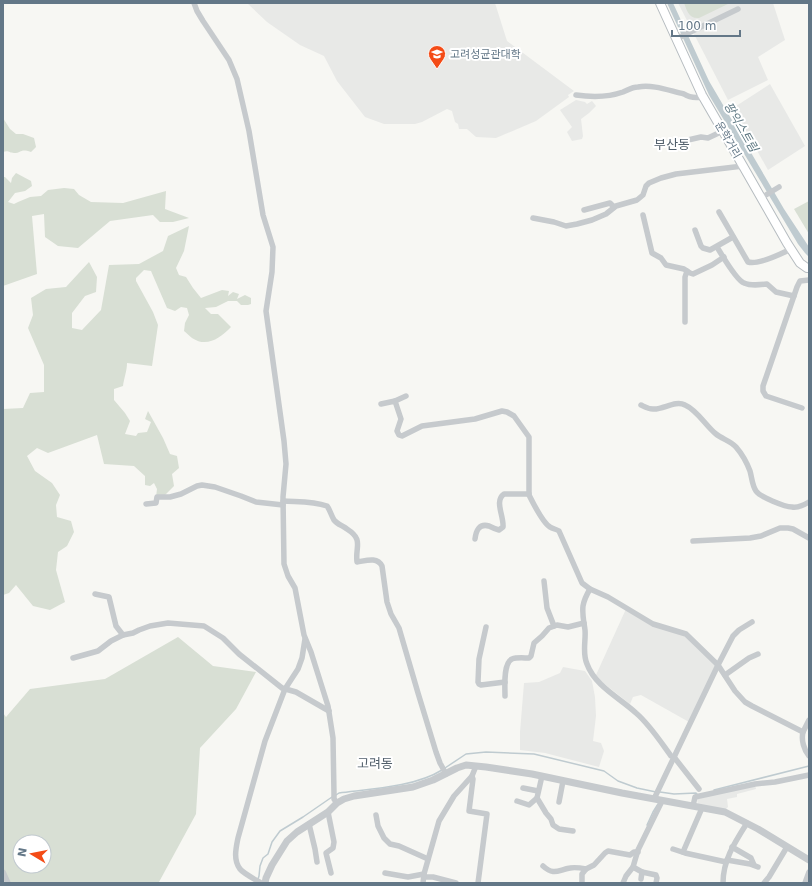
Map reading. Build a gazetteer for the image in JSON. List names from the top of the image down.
{
  "streets": {
    "main road": ["운학거리"]
  },
  "districts": ["부산동", "고려동"],
  "water": ["팡익스트림"],
  "places": {
    "school or university": ["고려성균관대학"]
  },
  "scale_bar": "100 m",
  "north": "left"
}
